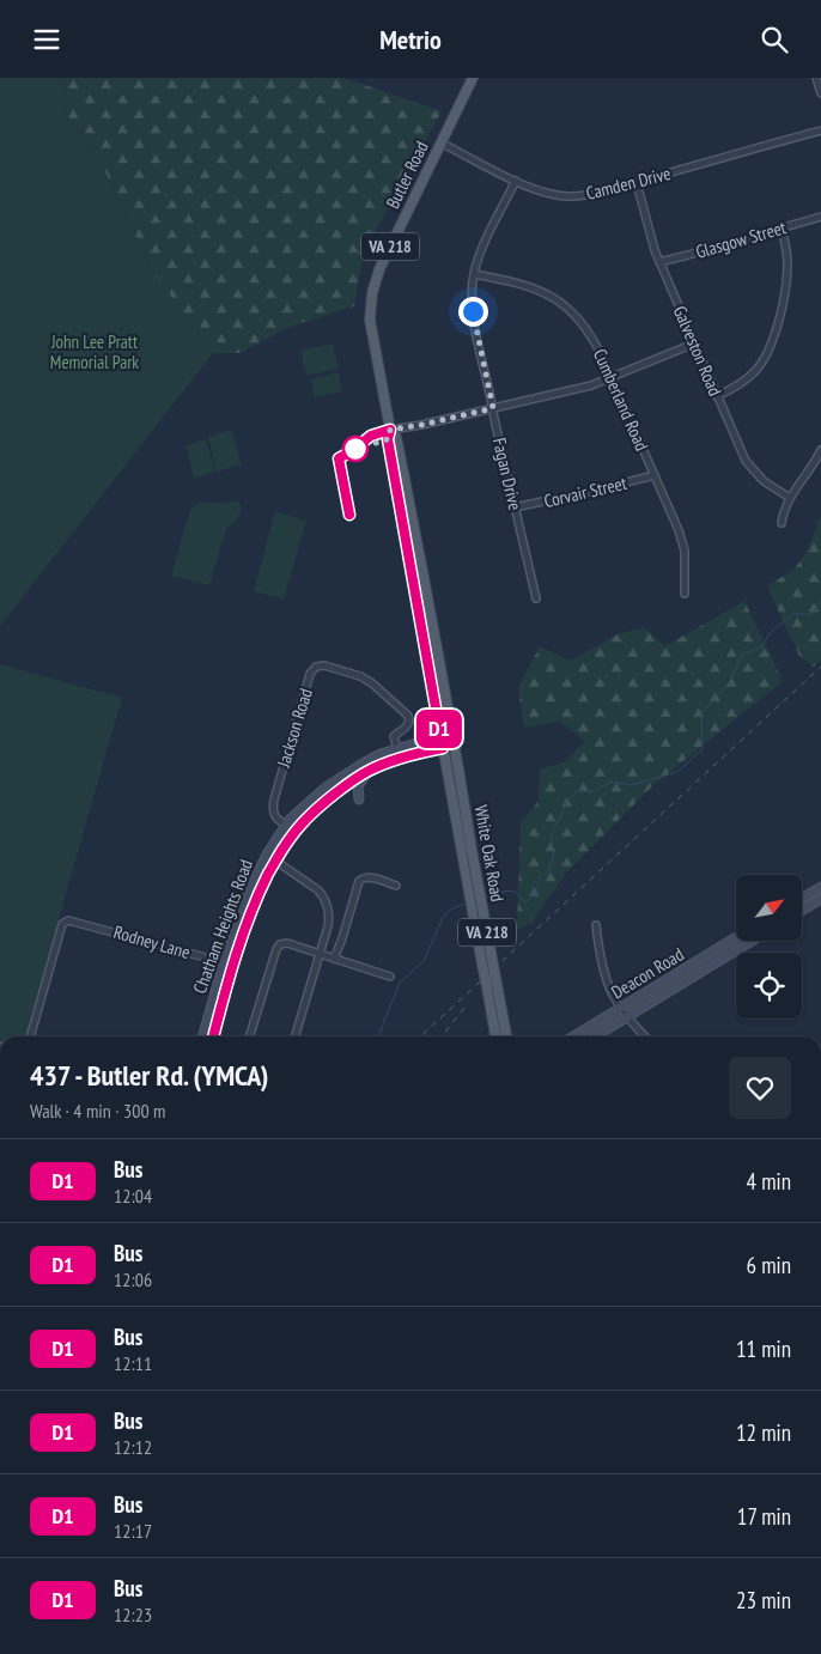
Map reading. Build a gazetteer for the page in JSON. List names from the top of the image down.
{
  "streets": {
    "main road": [
      "Butler Road",
      "VA 218",
      "White Oak Road",
      "Chatham Heights Road",
      "Deacon Road"
    ],
    "street": [
      "Camden Drive",
      "Glasgow Street",
      "Galveston Road",
      "Cumberland Road",
      "Fagan Drive",
      "Corvair Street",
      "Jackson Road",
      "Rodney Lane"
    ]
  },
  "crossings": [
    ["Butler Road", "Camden Drive"],
    ["Butler Road", "VA 218"],
    ["Butler Road", "White Oak Road"],
    ["Butler Road", "Chatham Heights Road"],
    ["Camden Drive", "Galveston Road"],
    ["Camden Drive", "Fagan Drive"],
    ["Glasgow Street", "Galveston Road"],
    ["VA 218", "White Oak Road"],
    ["VA 218", "Chatham Heights Road"],
    ["Cumberland Road", "Fagan Drive"],
    ["Cumberland Road", "Corvair Street"],
    ["Fagan Drive", "Corvair Street"],
    ["Jackson Road", "Chatham Heights Road"],
    ["White Oak Road", "Chatham Heights Road"],
    ["Chatham Heights Road", "Rodney Lane"]
  ],
  "parks": ["John Lee Pratt Memorial Park"],
  "lines": ["bus line D1"],
  "north": "top right",
  "page": {
    "header": "Metrio",
    "on_map": "D1",
    "heading": ["437 - Butler Rd. (YMCA)", "Walk · 4 min · 300 m"],
    "list": [
      {
        "mark": "D1",
        "name": "Bus",
        "note": "12:04",
        "value": "4 min"
      },
      {
        "mark": "D1",
        "name": "Bus",
        "note": "12:06",
        "value": "6 min"
      },
      {
        "mark": "D1",
        "name": "Bus",
        "note": "12:11",
        "value": "11 min"
      },
      {
        "mark": "D1",
        "name": "Bus",
        "note": "12:12",
        "value": "12 min"
      },
      {
        "mark": "D1",
        "name": "Bus",
        "note": "12:17",
        "value": "17 min"
      },
      {
        "mark": "D1",
        "name": "Bus",
        "note": "12:23",
        "value": "23 min"
      }
    ]
  }
}
